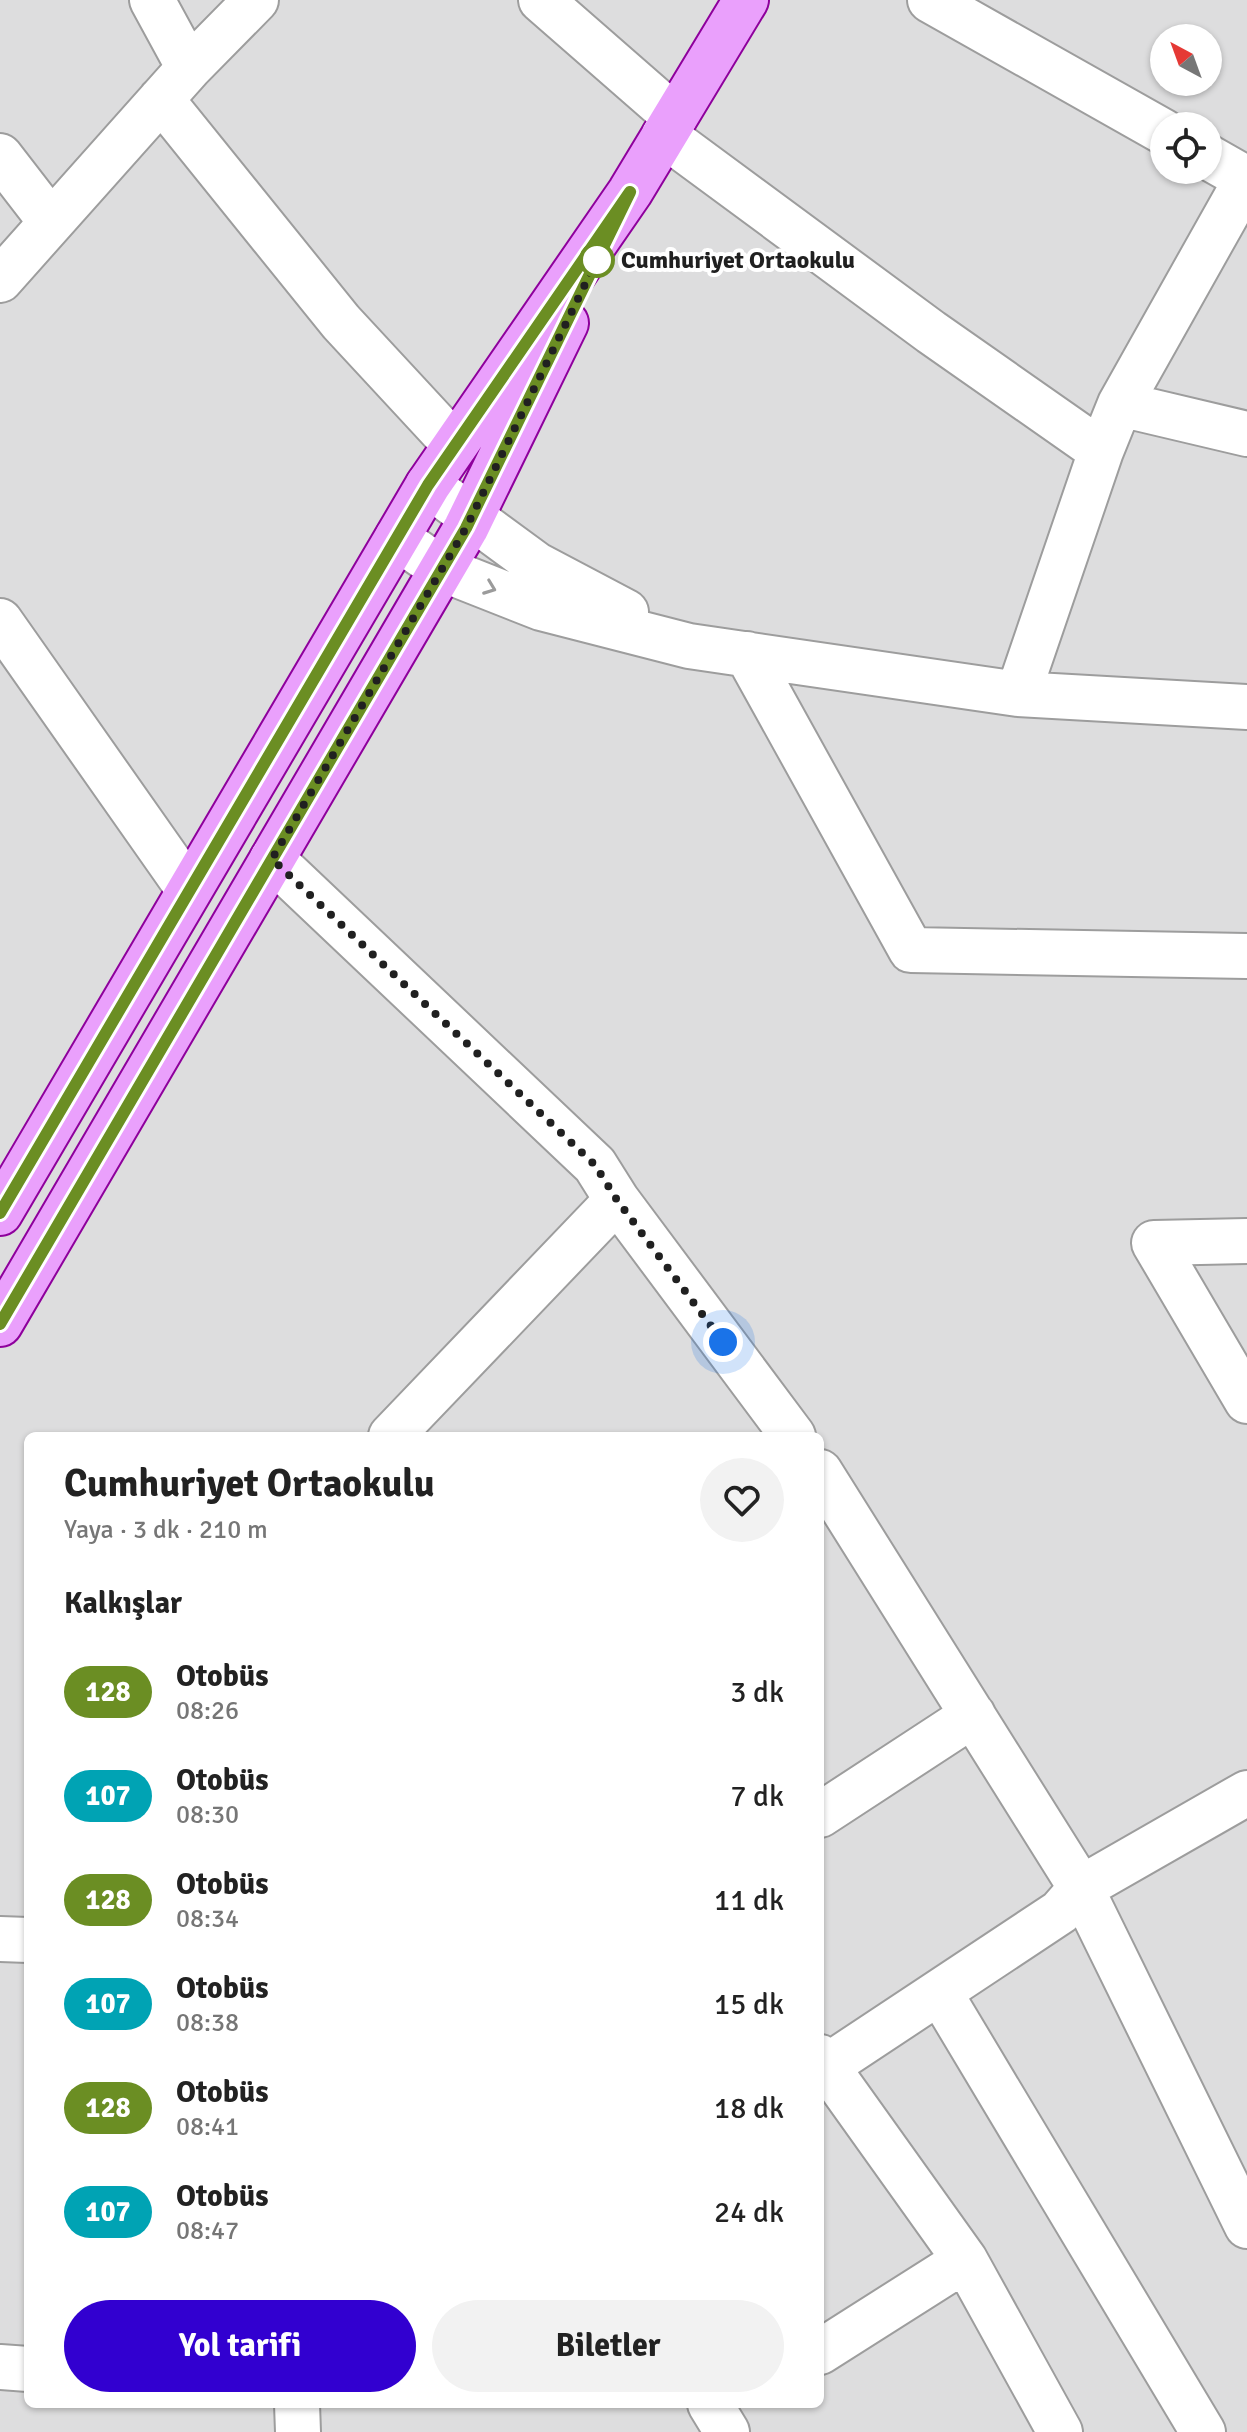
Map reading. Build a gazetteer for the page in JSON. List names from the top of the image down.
{
  "places": ["Cumhuriyet Ortaokulu"],
  "lines": ["bus line 128"],
  "north": "top left",
  "page": {
    "heading": [
      ["Cumhuriyet Ortaokulu", "Yaya · 3 dk · 210 m"],
      "Kalkışlar"
    ],
    "list": [
      {
        "mark": "128",
        "name": "Otobüs",
        "note": "08:26",
        "value": "3 dk"
      },
      {
        "mark": "107",
        "name": "Otobüs",
        "note": "08:30",
        "value": "7 dk"
      },
      {
        "mark": "128",
        "name": "Otobüs",
        "note": "08:34",
        "value": "11 dk"
      },
      {
        "mark": "107",
        "name": "Otobüs",
        "note": "08:38",
        "value": "15 dk"
      },
      {
        "mark": "128",
        "name": "Otobüs",
        "note": "08:41",
        "value": "18 dk"
      },
      {
        "mark": "107",
        "name": "Otobüs",
        "note": "08:47",
        "value": "24 dk"
      }
    ],
    "buttons": ["Yol tarifi", "Biletler"]
  }
}
